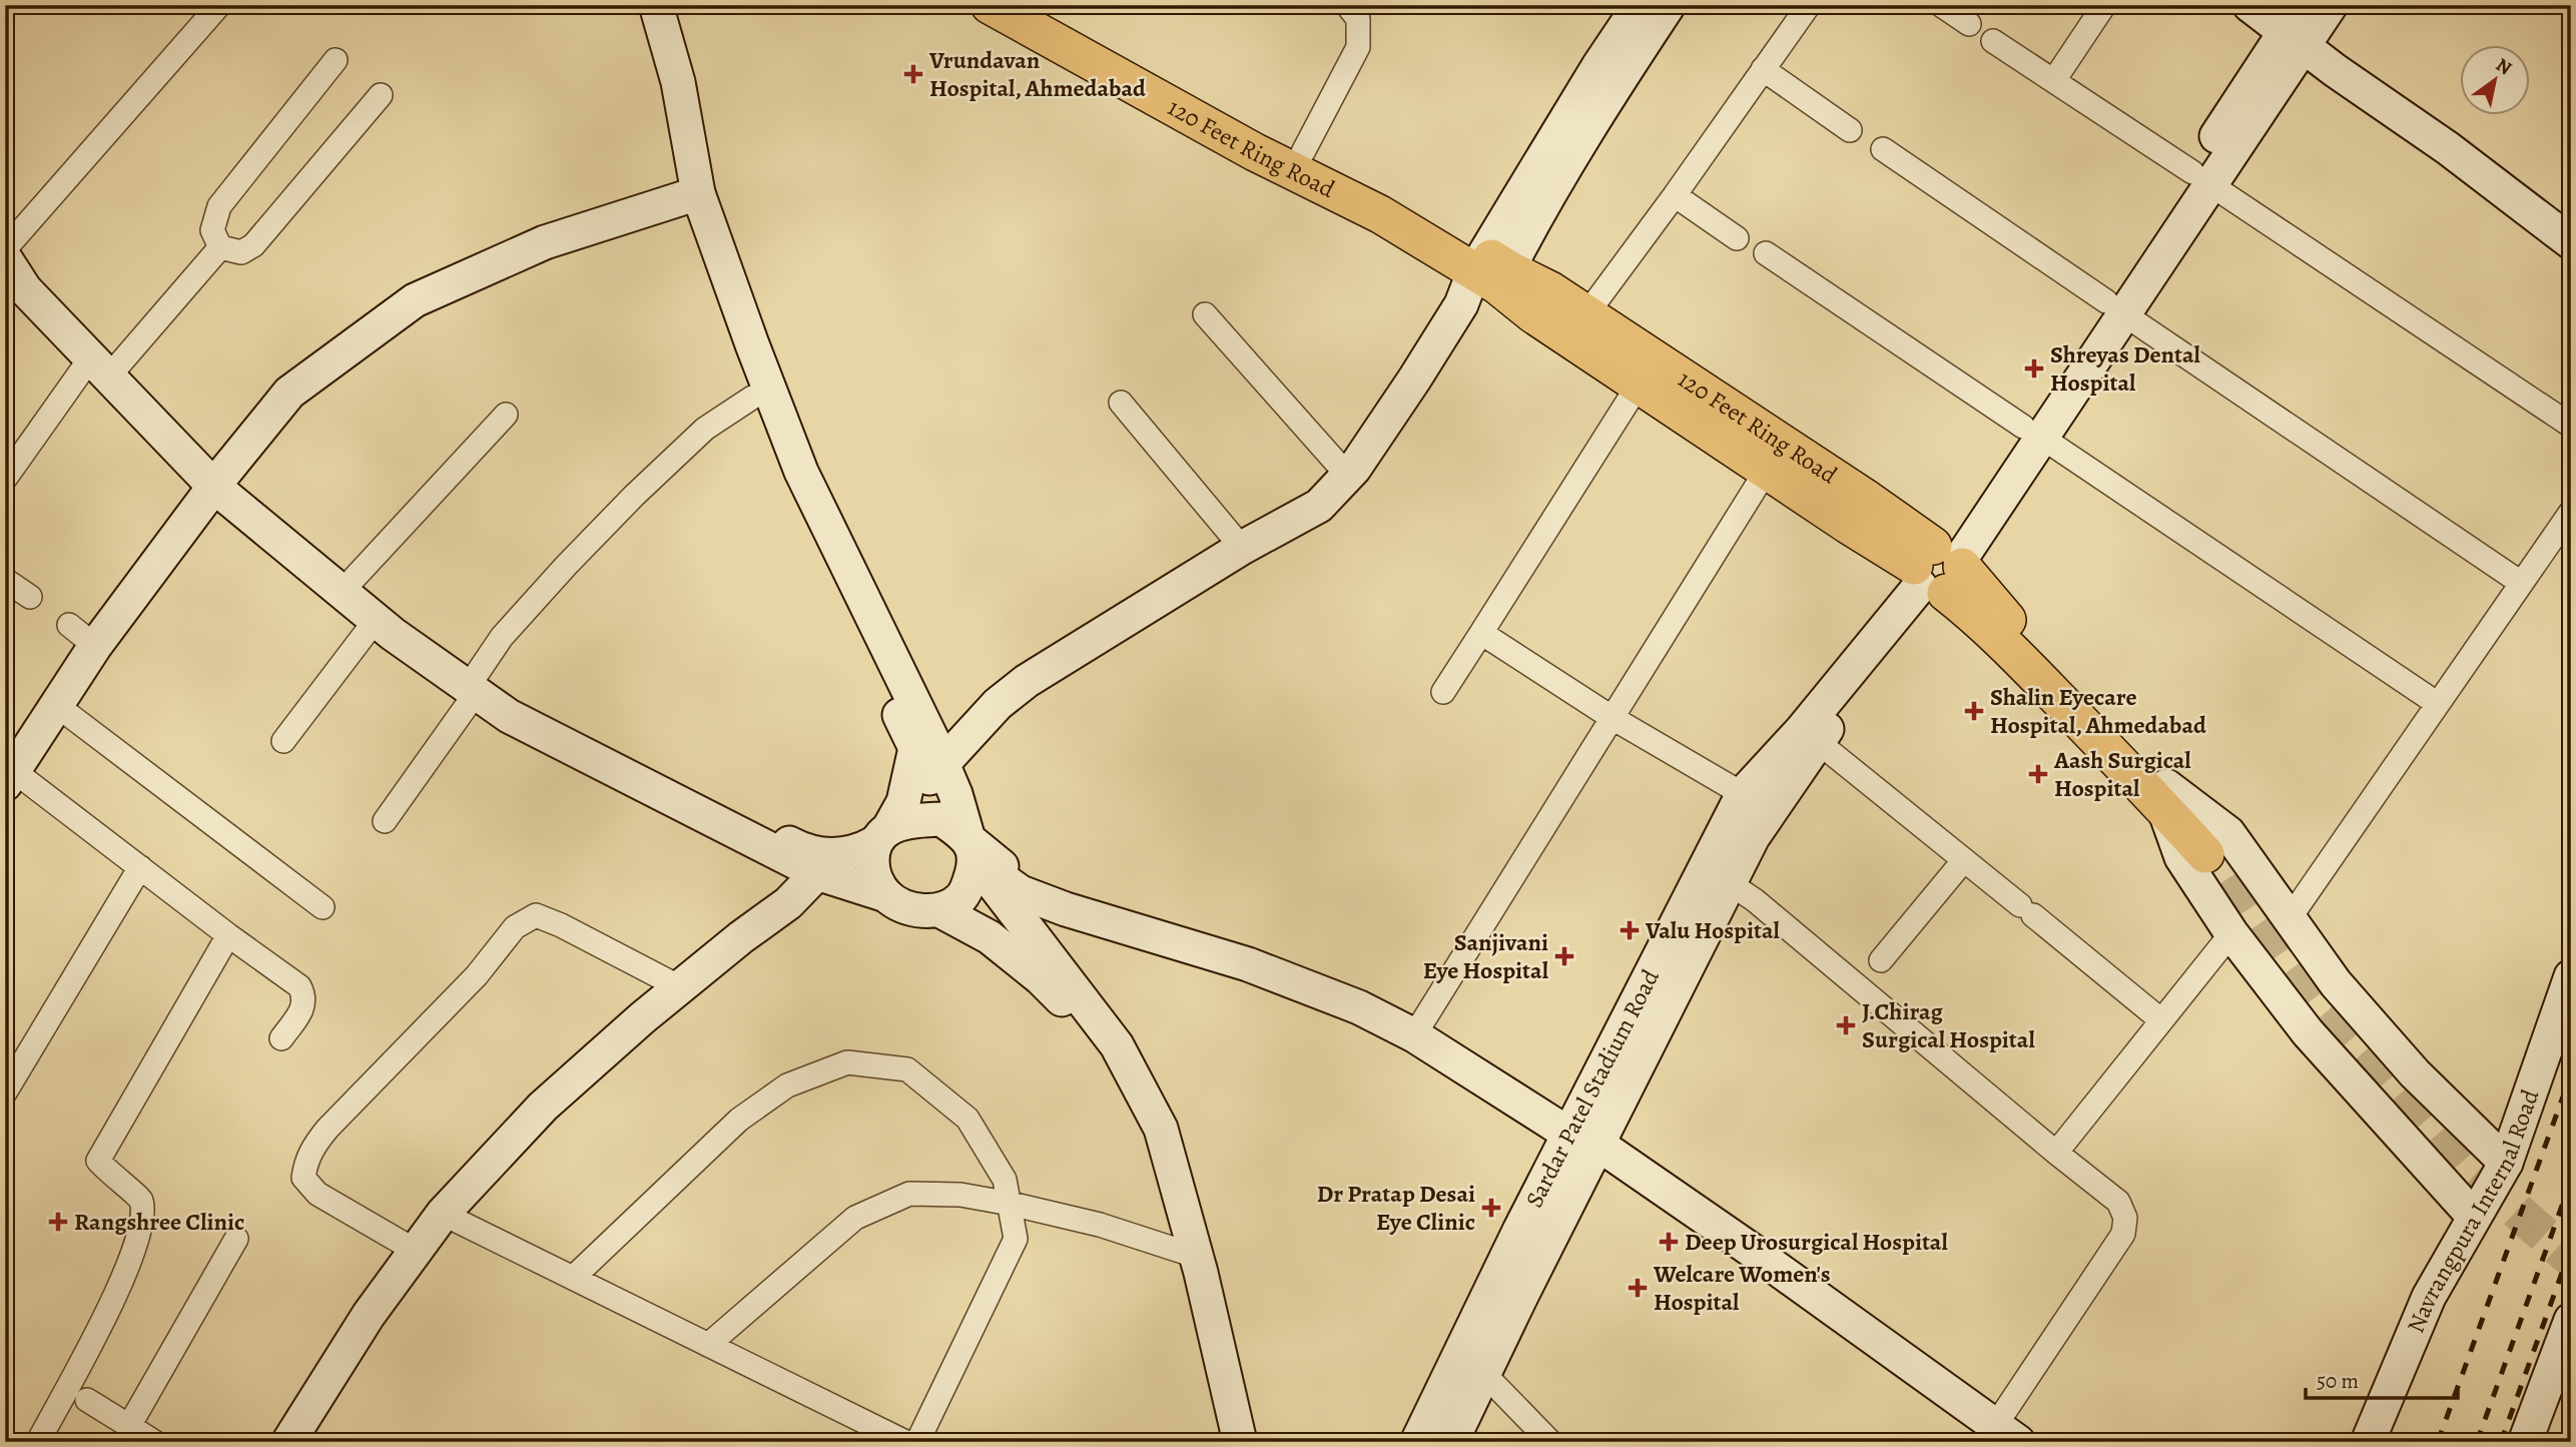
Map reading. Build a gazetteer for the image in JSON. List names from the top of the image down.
{
  "streets": {
    "main road": ["120 Feet Ring Road"],
    "street": ["Sardar Patel Stadium Road", "Navrangpura Internal Road"]
  },
  "crossings": [
    ["120 Feet Ring Road", "Sardar Patel Stadium Road"]
  ],
  "places": {
    "health": [
      "Vrundavan Hospital, Ahmedabad",
      "Shreyas Dental Hospital",
      "Shalin Eyecare Hospital, Ahmedabad",
      "Aash Surgical Hospital",
      "Valu Hospital",
      "Sanjivani Eye Hospital",
      "J.Chirag Surgical Hospital",
      "Dr Pratap Desai Eye Clinic",
      "Rangshree Clinic",
      "Deep Urosurgical Hospital",
      "Welcare Women's Hospital"
    ]
  },
  "scale_bar": "50 m",
  "north": "top right"
}
